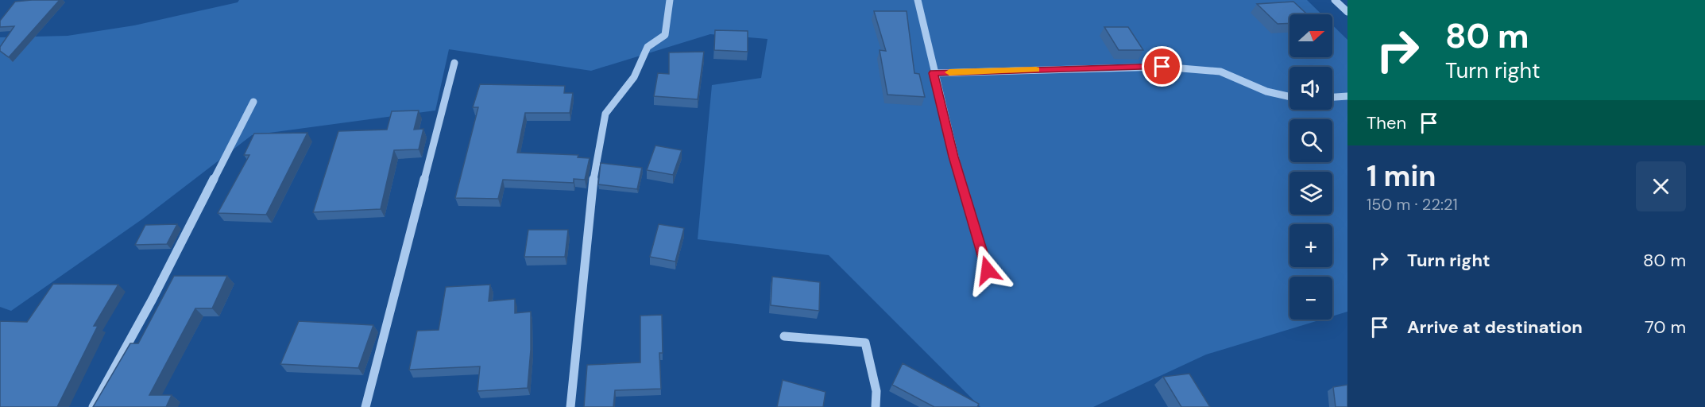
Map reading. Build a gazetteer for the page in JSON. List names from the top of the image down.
{
  "north": "right",
  "page": {
    "turn": ["80 m", "Turn right"],
    "map_buttons": ["+", "−"],
    "then": "Then",
    "heading": ["1 min", "150 m · 22:21"],
    "list": [
      {
        "name": "Turn right",
        "value": "80 m"
      },
      {
        "name": "Arrive at destination",
        "value": "70 m"
      }
    ]
  }
}
